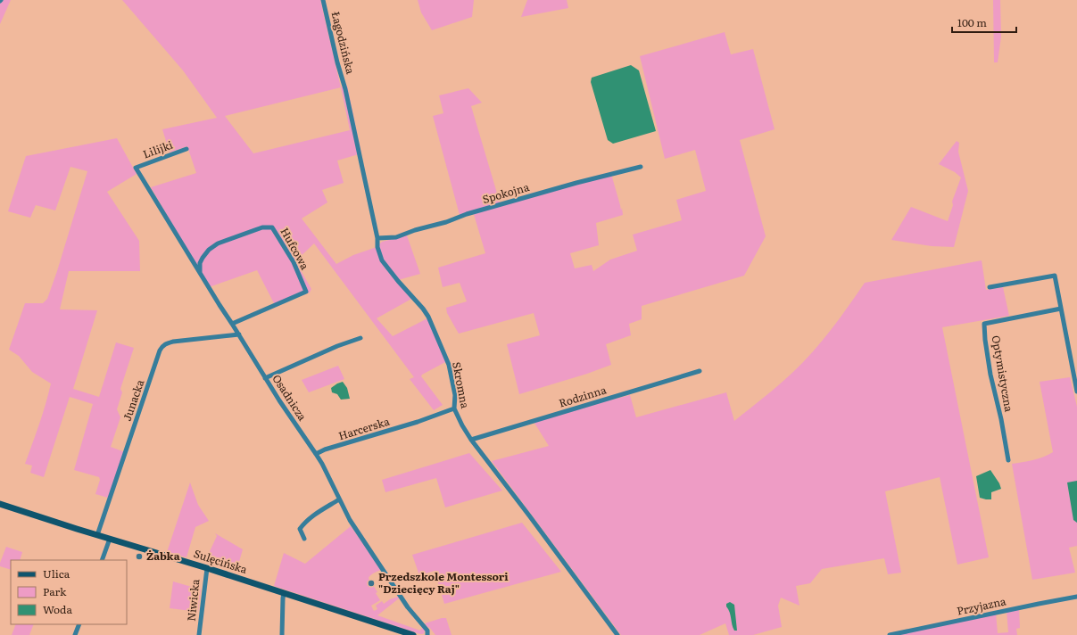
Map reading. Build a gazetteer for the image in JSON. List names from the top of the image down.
{
  "streets": {
    "street": [
      "Łagodzińska",
      "Lilijki",
      "Spokojna",
      "Hufcowa",
      "Optymistyczna",
      "Skromna",
      "Rodzinna",
      "Osadnicza",
      "Junacka",
      "Harcerska",
      "Sulęcińska",
      "Niwicka",
      "Przyjazna"
    ]
  },
  "crossings": [
    ["Łagodzińska", "Skromna"],
    ["Lilijki", "Osadnicza"],
    ["Spokojna", "Skromna"],
    ["Hufcowa", "Osadnicza"],
    ["Skromna", "Rodzinna"],
    ["Skromna", "Harcerska"],
    ["Osadnicza", "Junacka"],
    ["Osadnicza", "Harcerska"],
    ["Junacka", "Sulęcińska"],
    ["Sulęcińska", "Niwicka"]
  ],
  "places": ["Żabka", "Przedszkole Montessori \"Dziecięcy Raj\""],
  "legend": ["Ulica", "Park", "Woda"],
  "scale_bar": "100 m"
}
